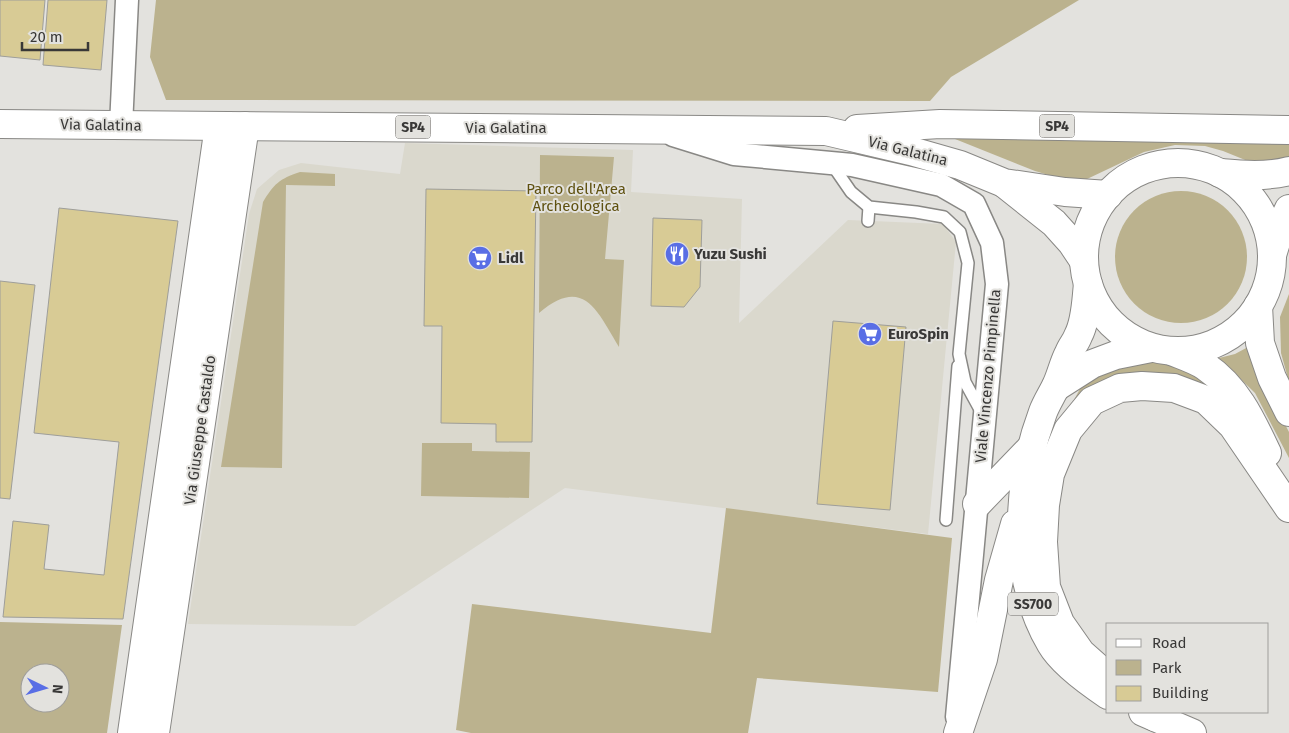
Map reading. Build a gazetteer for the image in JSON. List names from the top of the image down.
{
  "streets": {
    "main road": [
      "Via Galatina",
      "SP4",
      "Via Giuseppe Castaldo",
      "SS700"
    ],
    "street": ["Viale Vincenzo Pimpinella"]
  },
  "crossings": [
    ["Via Galatina", "SP4"],
    ["Via Galatina", "Viale Vincenzo Pimpinella"],
    ["Via Galatina", "Via Giuseppe Castaldo"],
    ["SP4", "SS700"]
  ],
  "parks": ["Parco dell'Area Archeologica"],
  "places": {
    "restaurant": ["Yuzu Sushi"],
    "supermarket": ["Lidl", "EuroSpin"]
  },
  "legend": ["Road", "Park", "Building"],
  "scale_bar": "20 m",
  "north": "right"
}
